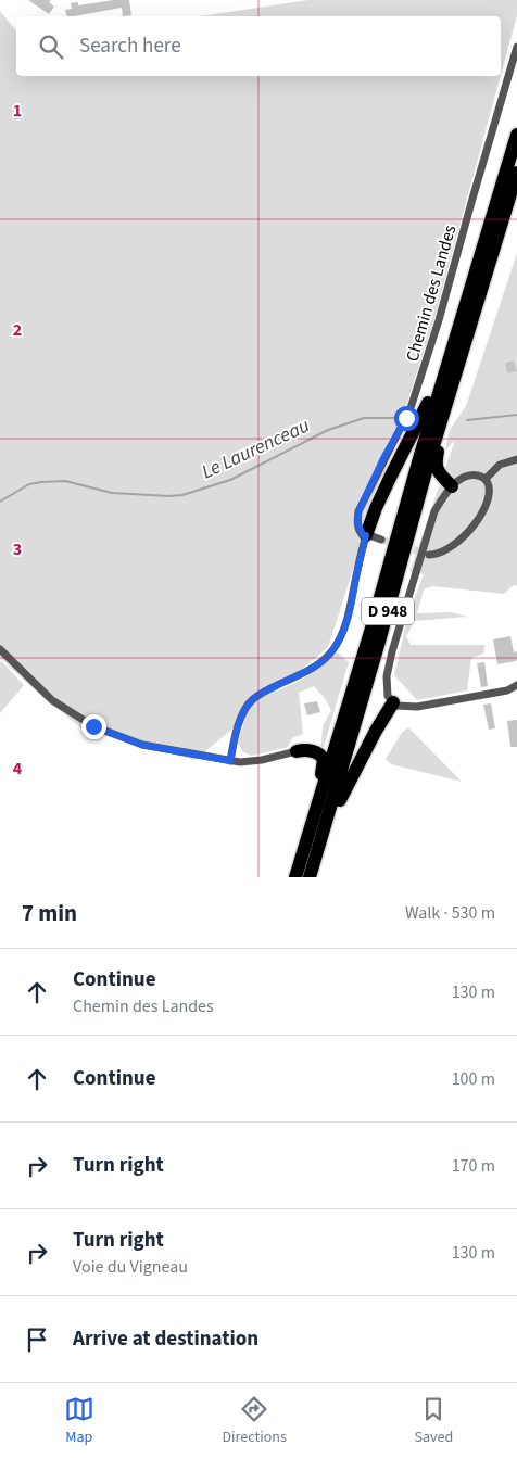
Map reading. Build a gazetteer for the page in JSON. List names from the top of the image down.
{
  "streets": {
    "highway": ["D 948"],
    "street": ["Chemin des Landes"]
  },
  "water": ["Le Laurenceau"],
  "page": {
    "search": "Search here",
    "heading": ["7 min", "Walk · 530 m"],
    "list": [
      ["Continue", "Chemin des Landes", "130 m"],
      ["Continue", "100 m"],
      ["Turn right", "170 m"],
      ["Turn right", "Voie du Vigneau", "130 m"],
      "Arrive at destination"
    ],
    "nav": ["Map", "Directions", "Saved"]
  },
  "grid": {
    "rows": [
      "1",
      "2",
      "3",
      "4"
    ]
  }
}
